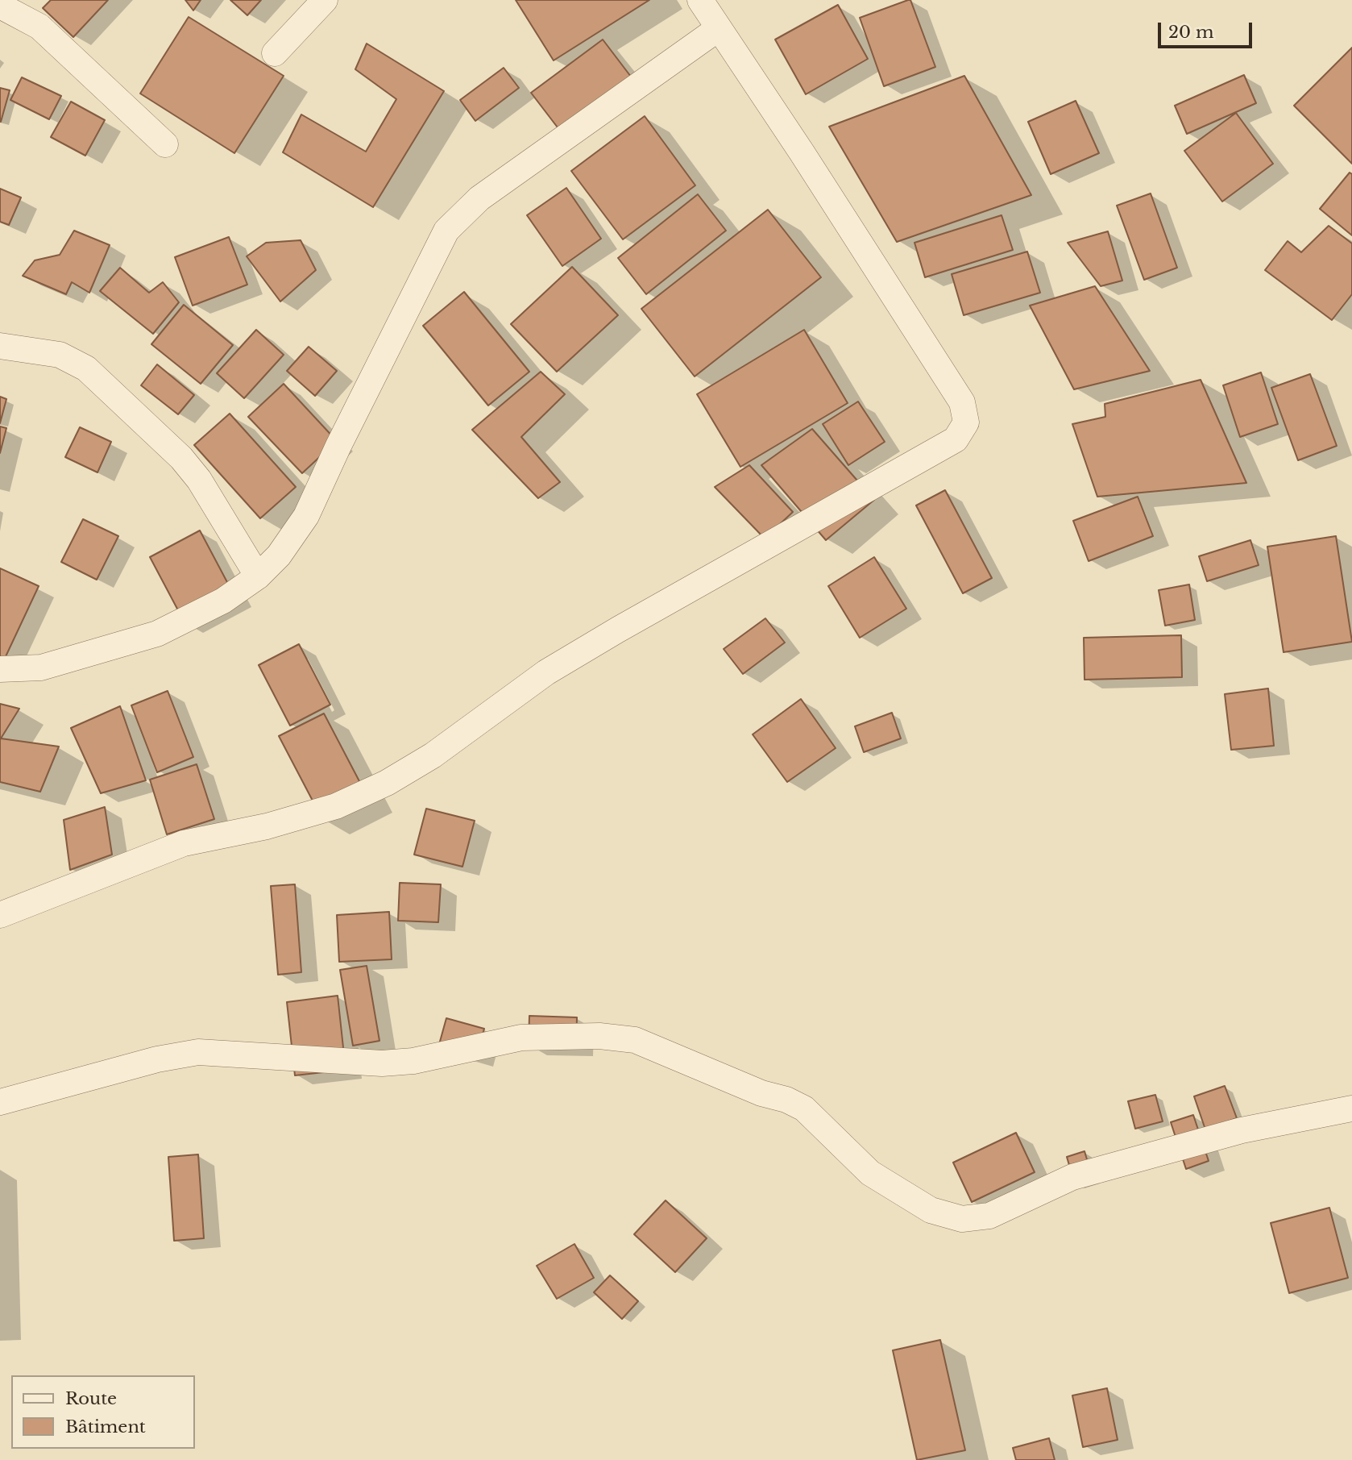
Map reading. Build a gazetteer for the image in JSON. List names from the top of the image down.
{
  "legend": ["Route", "Bâtiment"],
  "scale_bar": "20 m"
}
